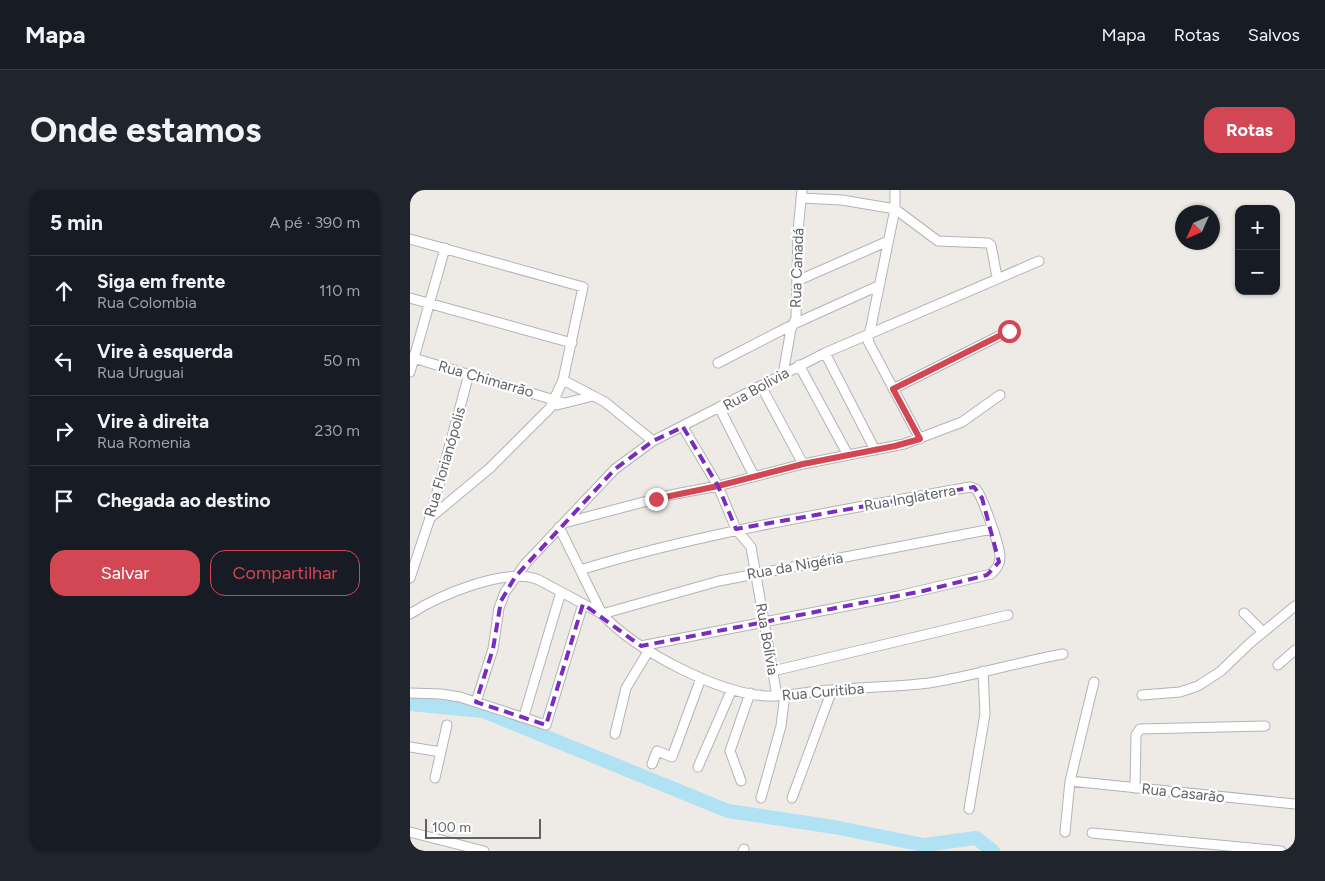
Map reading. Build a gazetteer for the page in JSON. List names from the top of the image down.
{
  "streets": {
    "street": [
      "Rua Canadá",
      "Rua Chimarrão",
      "Rua Bolivia",
      "Rua Florianópolis",
      "Rua Inglaterra",
      "Rua da Nigéria",
      "Rua Bolívia",
      "Rua Curitiba",
      "Rua Casarão"
    ]
  },
  "crossings": [
    ["Rua Canadá", "Rua Bolivia"],
    ["Rua Chimarrão", "Rua Florianópolis"],
    ["Rua Bolivia", "Rua Bolívia"],
    ["Rua Inglaterra", "Rua da Nigéria"],
    ["Rua Inglaterra", "Rua Bolívia"],
    ["Rua Inglaterra", "Rua Curitiba"],
    ["Rua da Nigéria", "Rua Bolívia"],
    ["Rua da Nigéria", "Rua Curitiba"],
    ["Rua Bolívia", "Rua Curitiba"]
  ],
  "scale_bar": "100 m",
  "north": "bottom left",
  "page": {
    "header": "Mapa",
    "nav": ["Mapa", "Rotas", "Salvos"],
    "buttons": [
      "Rotas",
      ["Salvar", "Compartilhar"]
    ],
    "title": "Onde estamos",
    "heading": ["5 min", "A pé · 390 m"],
    "map_buttons": ["+", "−"],
    "list": [
      ["Siga em frente", "Rua Colombia", "110 m"],
      ["Vire à esquerda", "Rua Uruguai", "50 m"],
      ["Vire à direita", "Rua Romenia", "230 m"],
      "Chegada ao destino"
    ],
    "scale": "100 m"
  }
}
